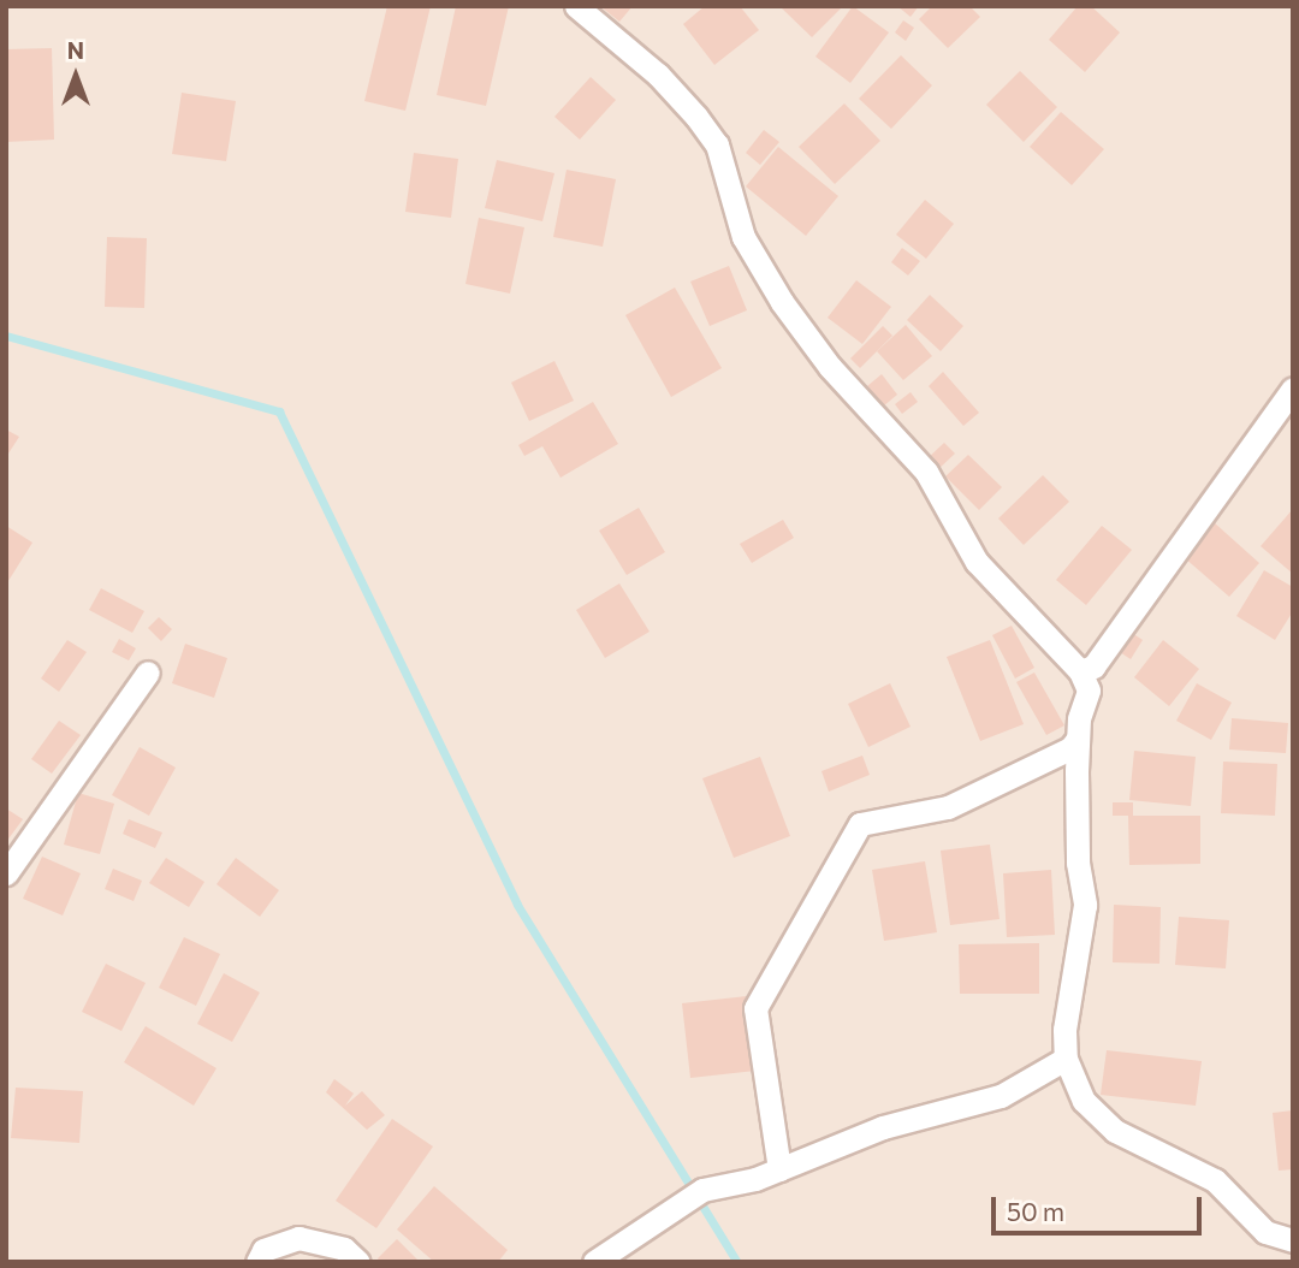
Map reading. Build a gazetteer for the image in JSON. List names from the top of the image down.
{
  "scale_bar": "50 m",
  "north": "top"
}
